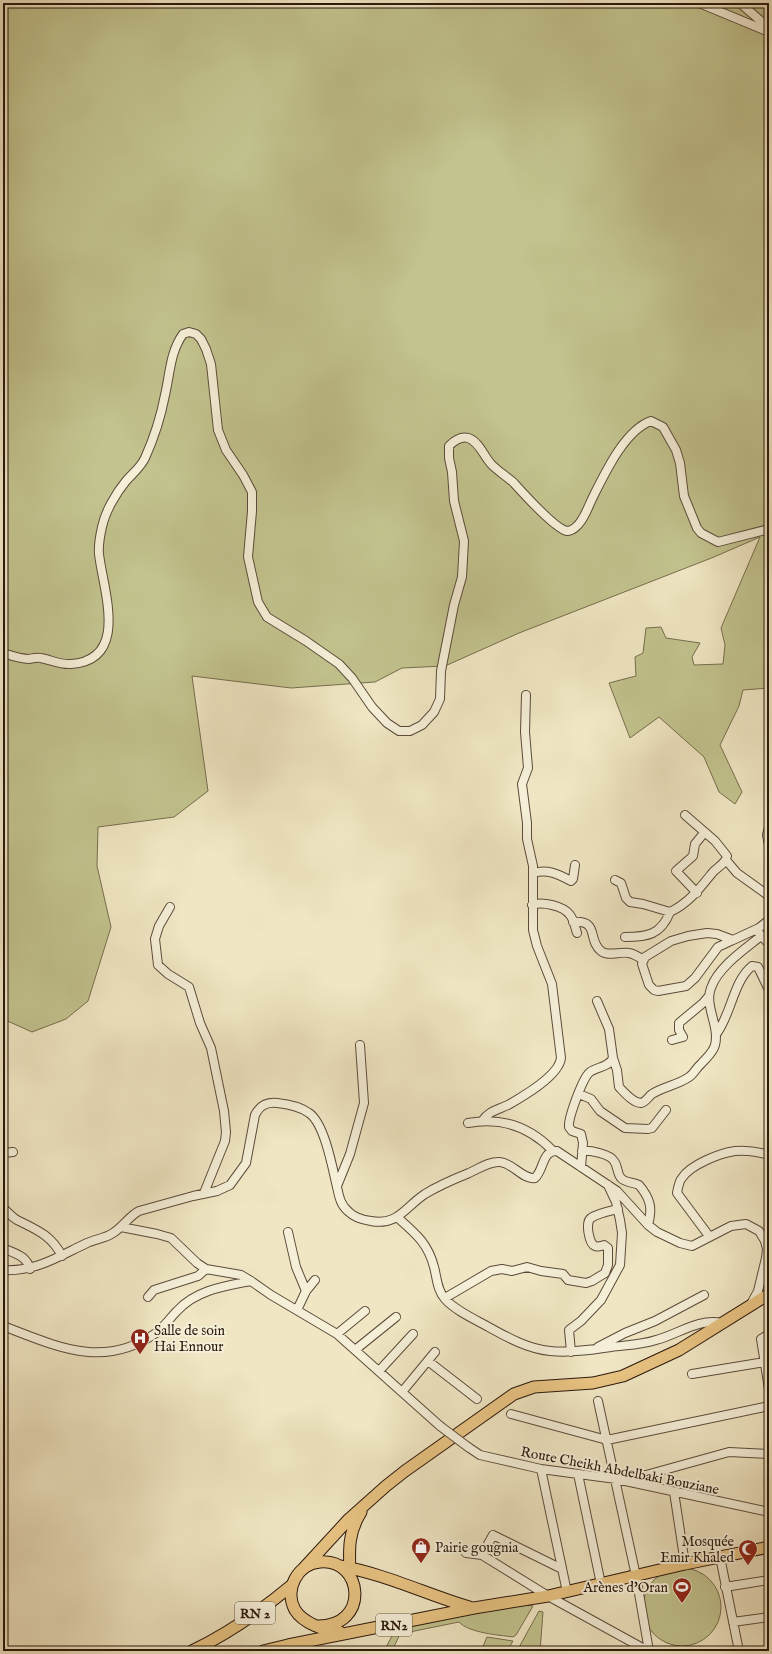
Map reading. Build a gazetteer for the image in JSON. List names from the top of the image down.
{
  "streets": {
    "main road": ["RN 2", "RN2"],
    "street": ["Route Cheikh Abdelbaki Bouziane"]
  },
  "crossings": [
    ["RN 2", "RN2"]
  ],
  "places": {
    "hospital": ["Salle de soin Hai Ennour"],
    "shop": ["Pairie gougnia"],
    "mosque": ["Mosquée Emir Khaled"],
    "sports": ["Arènes d'Oran"]
  }
}
